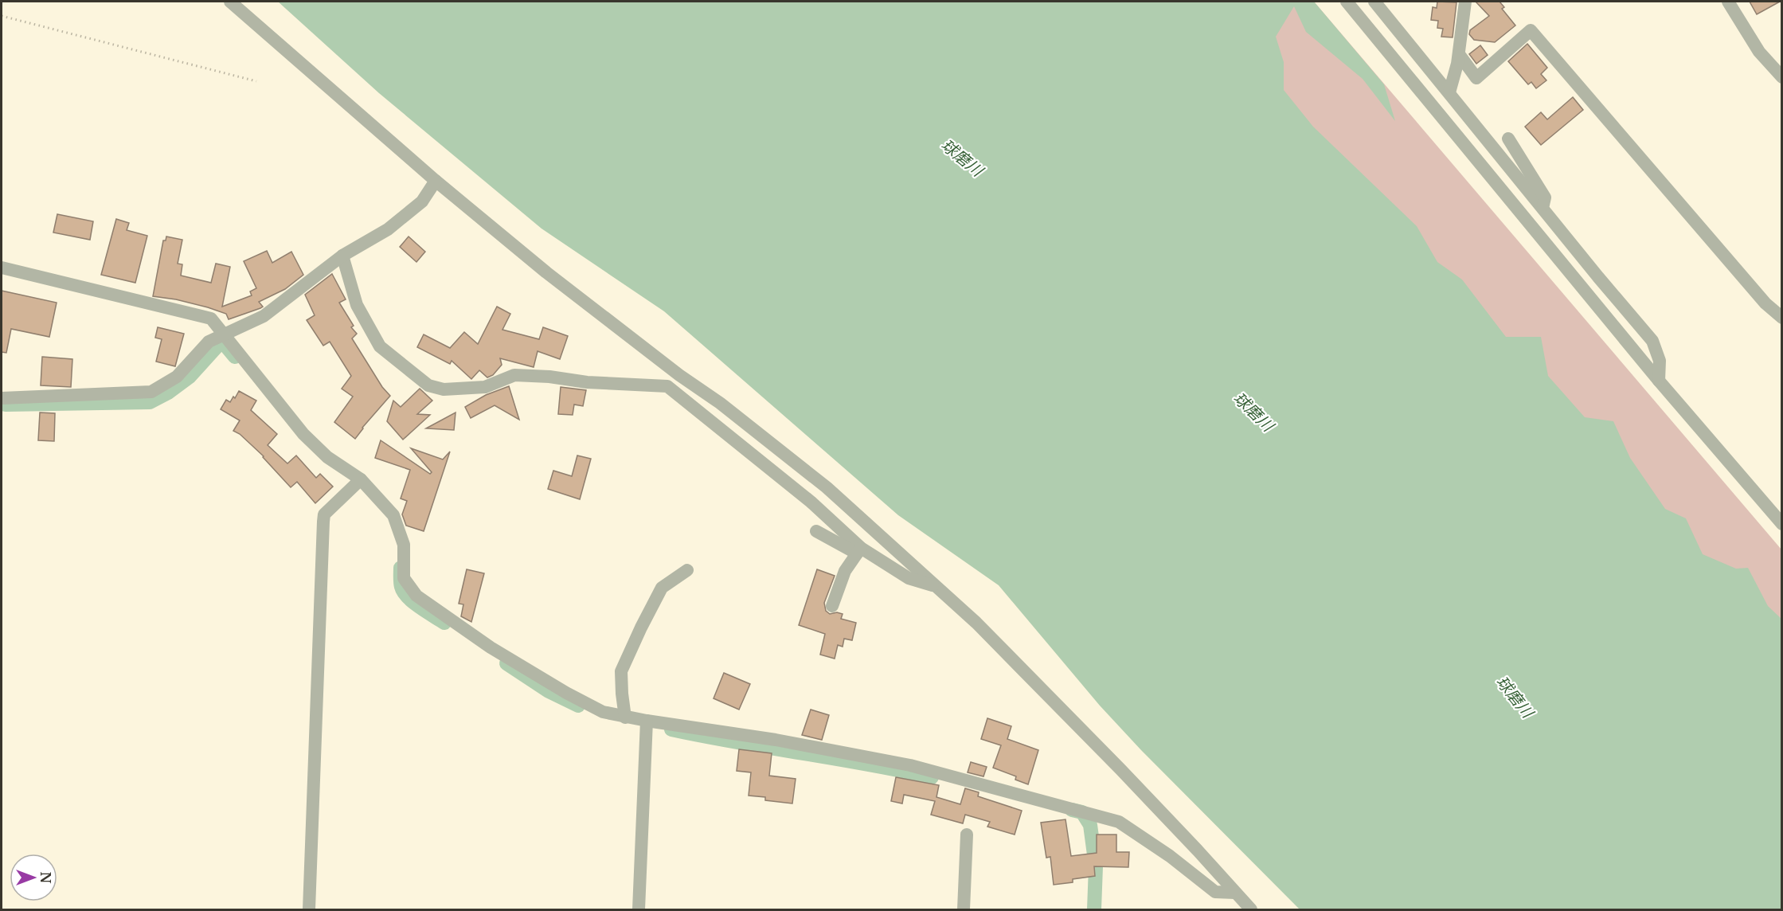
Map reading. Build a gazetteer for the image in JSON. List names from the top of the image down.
{
  "water": ["球磨川"],
  "north": "right"
}
